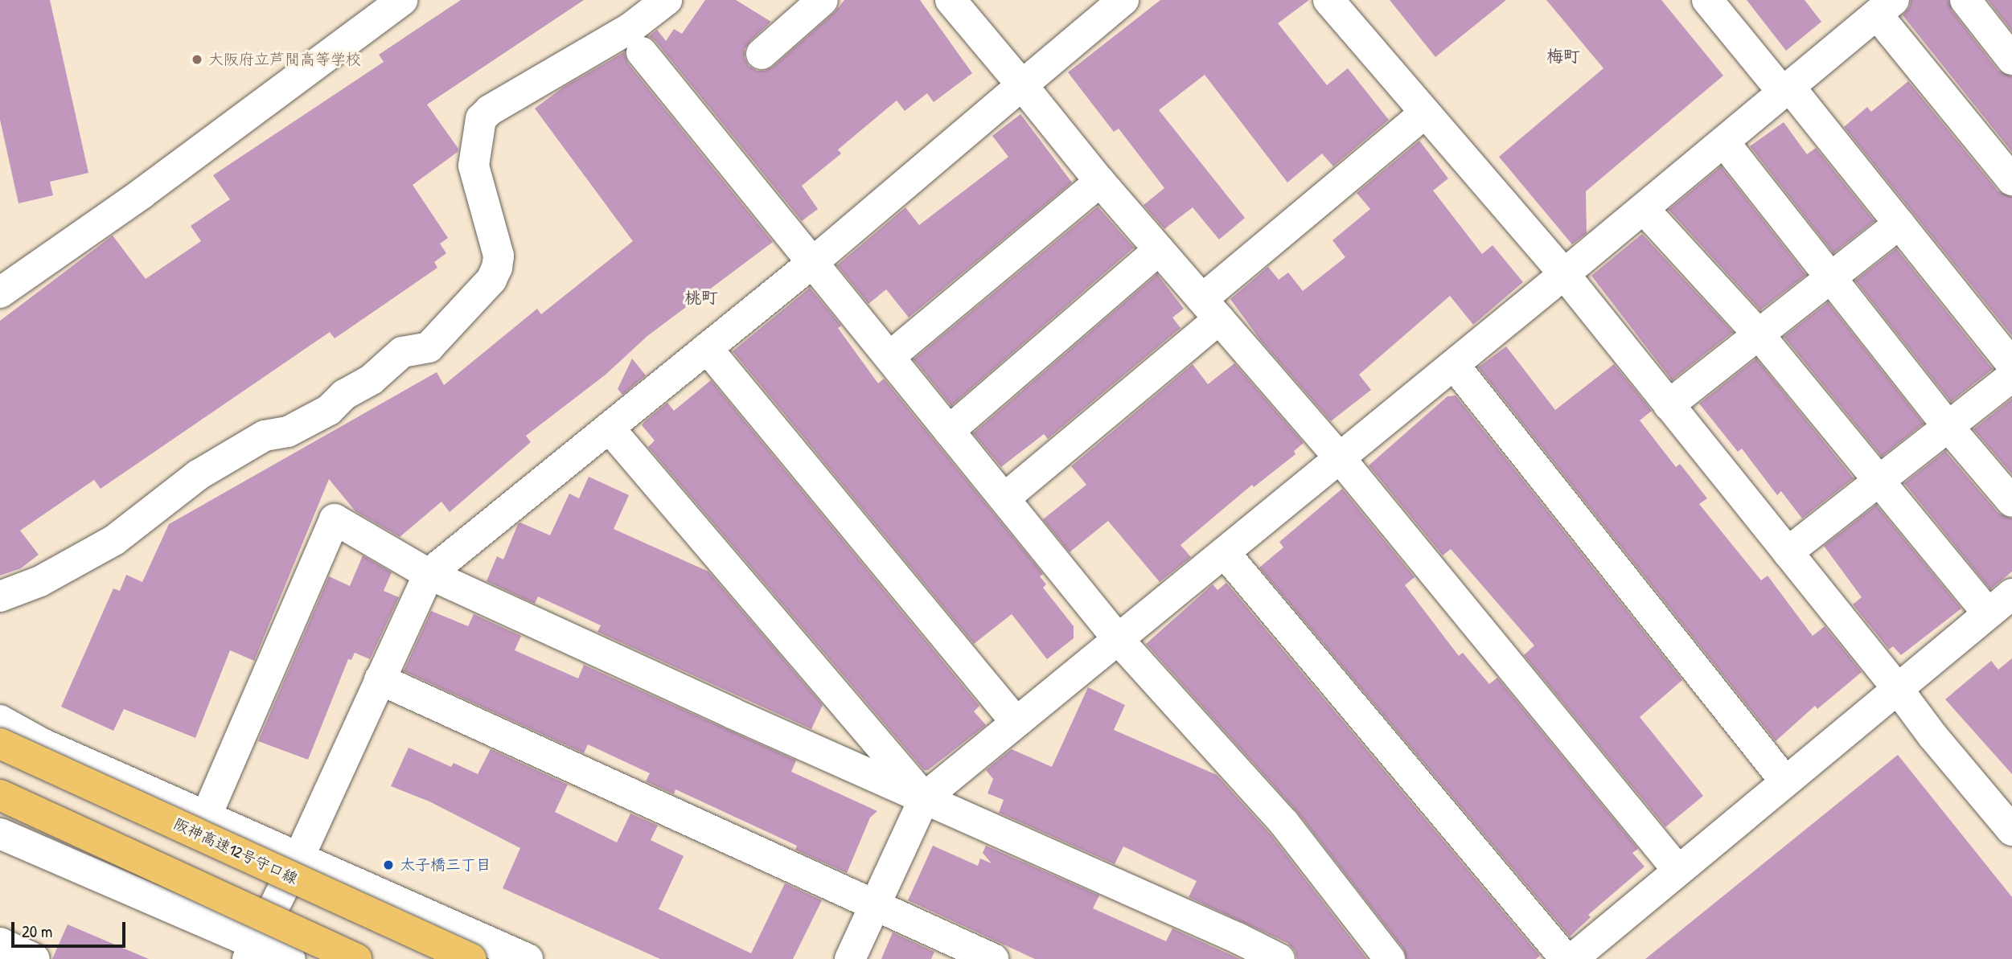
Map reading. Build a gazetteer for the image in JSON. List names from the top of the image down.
{
  "streets": {
    "highway": ["阪神高速12号守口線"]
  },
  "districts": ["梅町", "桃町"],
  "places": ["大阪府立芦間高等学校", "太子橋三丁目"],
  "scale_bar": "20 m"
}
